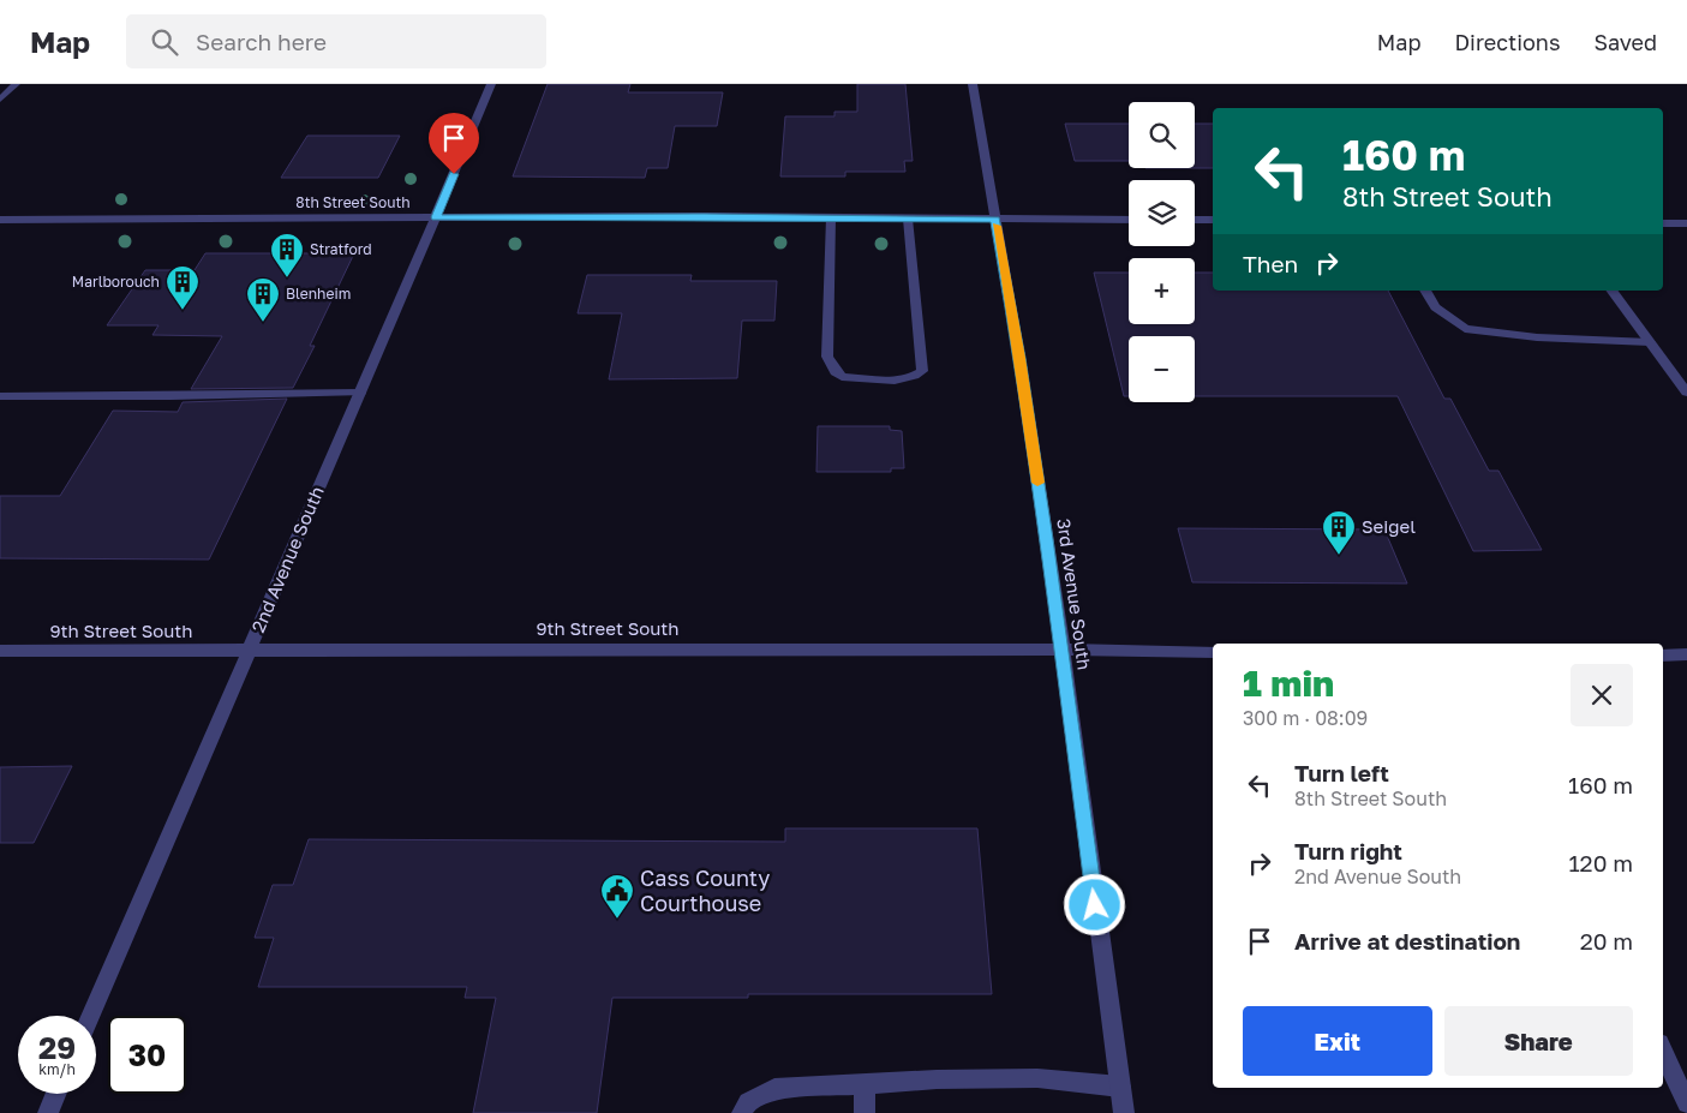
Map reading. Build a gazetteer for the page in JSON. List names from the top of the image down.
{
  "streets": {
    "street": [
      "8th Street South",
      "2nd Avenue South",
      "3rd Avenue South",
      "9th Street South"
    ]
  },
  "crossings": [
    ["8th Street South", "2nd Avenue South"],
    ["8th Street South", "3rd Avenue South"],
    ["2nd Avenue South", "9th Street South"],
    ["3rd Avenue South", "9th Street South"]
  ],
  "places": {
    "building": [
      "Stratford",
      "Marlborouch",
      "Blenheim",
      "Seigel"
    ],
    "public building": ["Cass County Courthouse"]
  },
  "page": {
    "header": "Map",
    "search": "Search here",
    "nav": ["Map", "Directions", "Saved"],
    "map_buttons": ["+", "−"],
    "turn": ["160 m", "8th Street South"],
    "then": "Then",
    "heading": ["1 min", "300 m · 08:09"],
    "list": [
      {
        "name": "Turn left",
        "note": "8th Street South",
        "value": "160 m"
      },
      {
        "name": "Turn right",
        "note": "2nd Avenue South",
        "value": "120 m"
      },
      {
        "name": "Arrive at destination",
        "value": "20 m"
      }
    ],
    "buttons": ["Exit", "Share"],
    "speed": "29 km/h",
    "limit": "30"
  }
}
